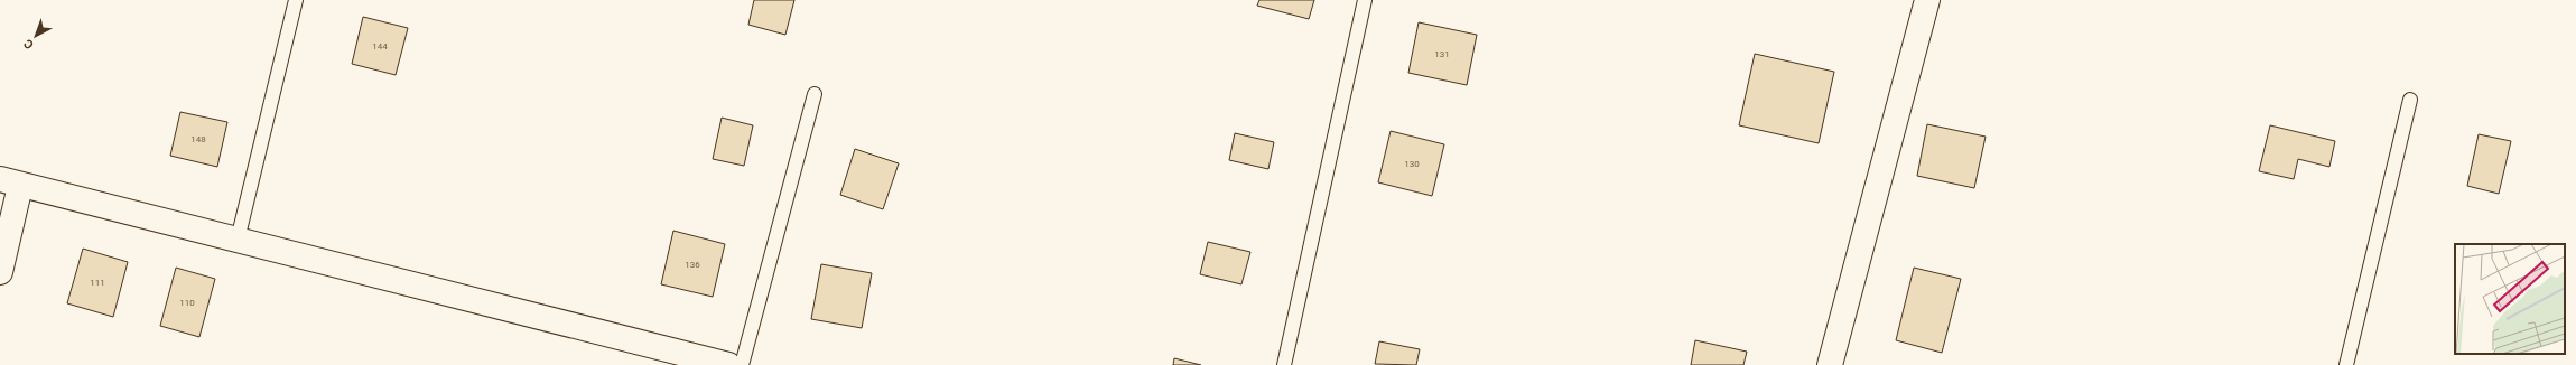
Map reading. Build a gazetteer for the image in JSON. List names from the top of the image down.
{
  "house_numbers": [
    "144",
    "131",
    "148",
    "130",
    "136",
    "111",
    "110"
  ],
  "north": "bottom left"
}
